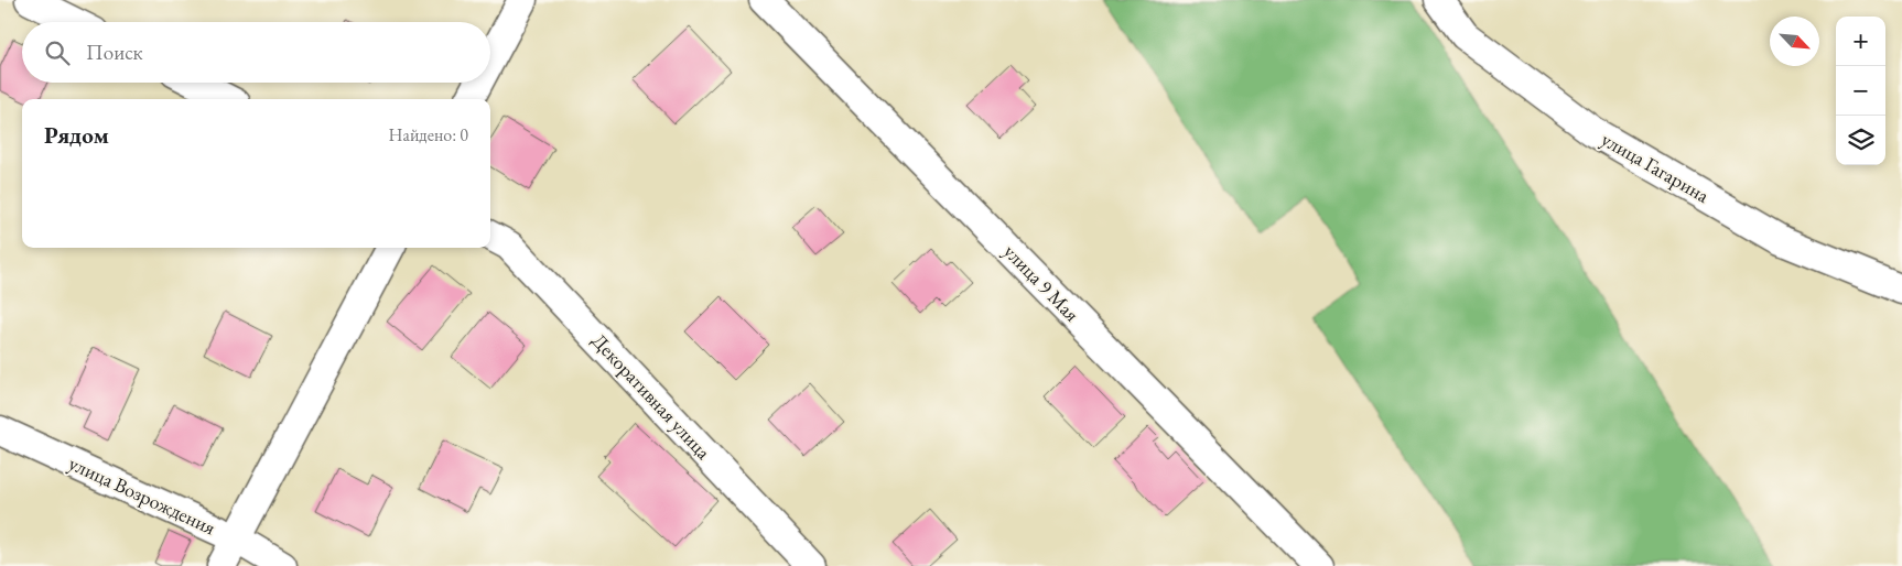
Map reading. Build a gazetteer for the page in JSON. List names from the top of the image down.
{
  "streets": {
    "street": [
      "улица Гагарина",
      "улица 9 Мая",
      "Декоративная улица",
      "улица Возрождения"
    ]
  },
  "north": "bottom right",
  "page": {
    "map_buttons": ["+", "−"],
    "search": "Поиск",
    "heading": ["Рядом", "Найдено: 0"]
  }
}
